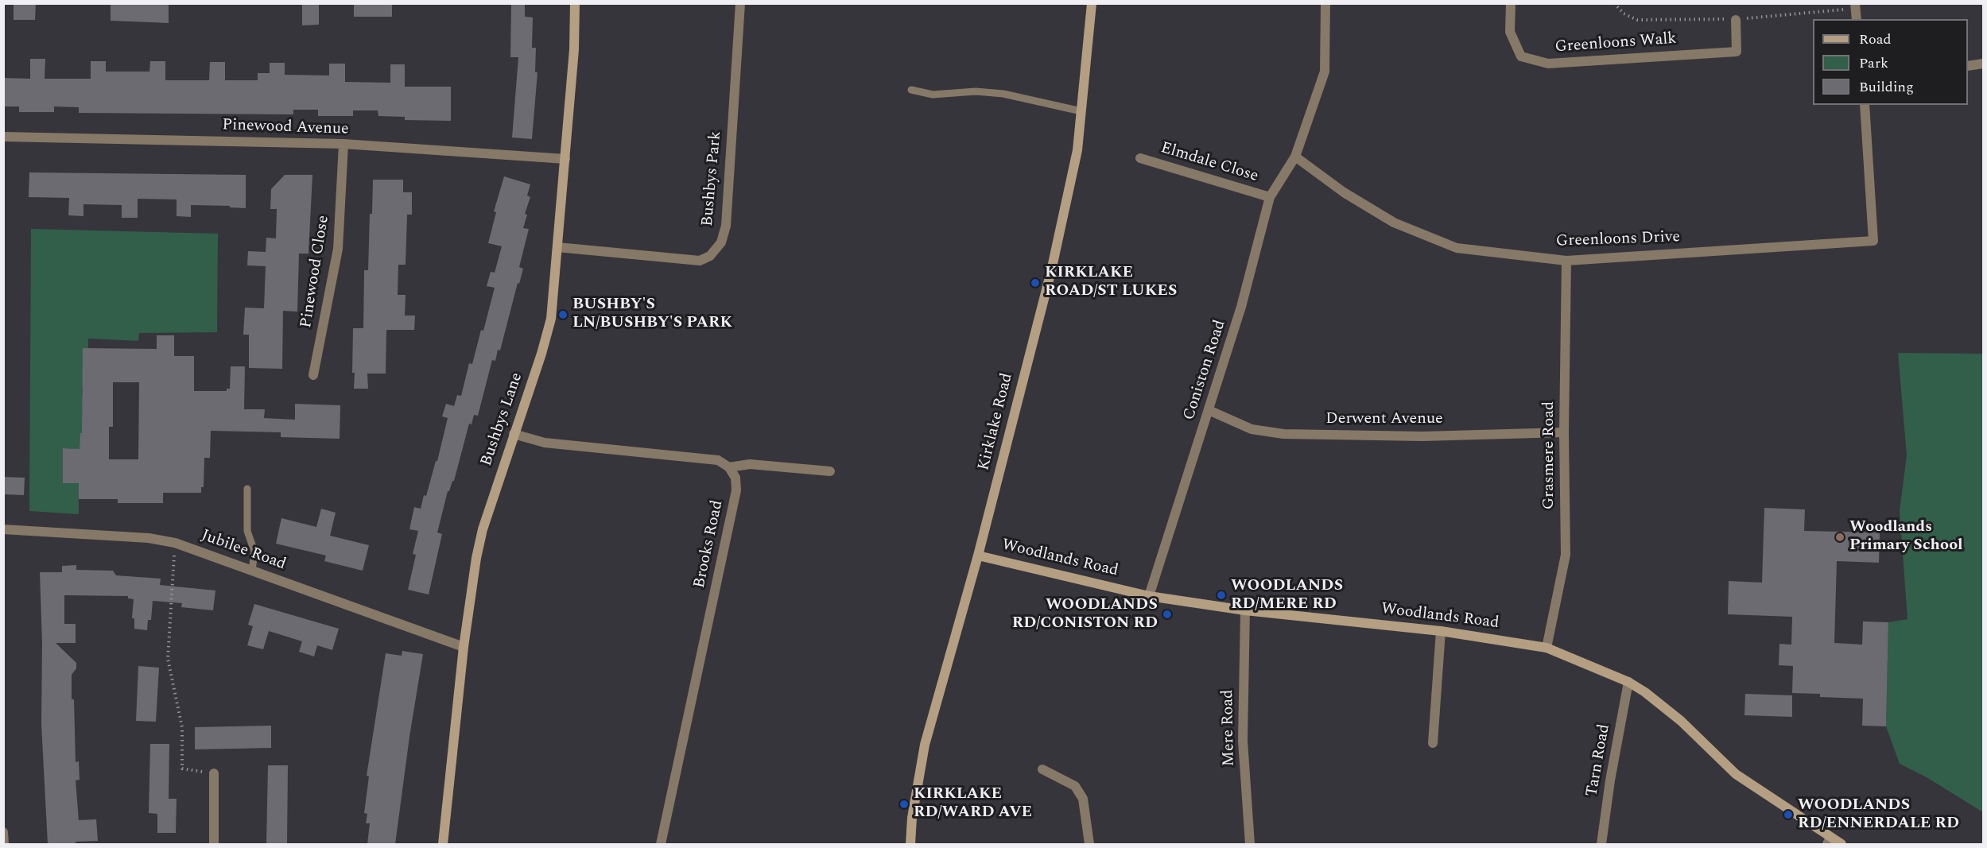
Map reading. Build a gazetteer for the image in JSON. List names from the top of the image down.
{
  "streets": {
    "street": [
      "Greenloons Walk",
      "Pinewood Avenue",
      "Elmdale Close",
      "Bushbys Park",
      "Greenloons Drive",
      "Pinewood Close",
      "Coniston Road",
      "Bushbys Lane",
      "Derwent Avenue",
      "Kirklake Road",
      "Grasmere Road",
      "Brooks Road",
      "Jubilee Road",
      "Woodlands Road",
      "Mere Road",
      "Tarn Road"
    ]
  },
  "crossings": [
    ["Pinewood Avenue", "Pinewood Close"],
    ["Pinewood Avenue", "Bushbys Lane"],
    ["Elmdale Close", "Coniston Road"],
    ["Bushbys Park", "Bushbys Lane"],
    ["Greenloons Drive", "Coniston Road"],
    ["Greenloons Drive", "Grasmere Road"],
    ["Coniston Road", "Derwent Avenue"],
    ["Coniston Road", "Woodlands Road"],
    ["Bushbys Lane", "Jubilee Road"],
    ["Derwent Avenue", "Grasmere Road"],
    ["Kirklake Road", "Woodlands Road"],
    ["Grasmere Road", "Woodlands Road"],
    ["Woodlands Road", "Mere Road"],
    ["Woodlands Road", "Tarn Road"]
  ],
  "places": [
    "KIRKLAKE ROAD/ST LUKES",
    "BUSHBY'S LN/BUSHBY'S PARK",
    "Woodlands Primary School",
    "WOODLANDS RD/MERE RD",
    "WOODLANDS RD/CONISTON RD",
    "KIRKLAKE RD/WARD AVE",
    "WOODLANDS RD/ENNERDALE RD"
  ],
  "legend": ["Road", "Park", "Building"]
}
